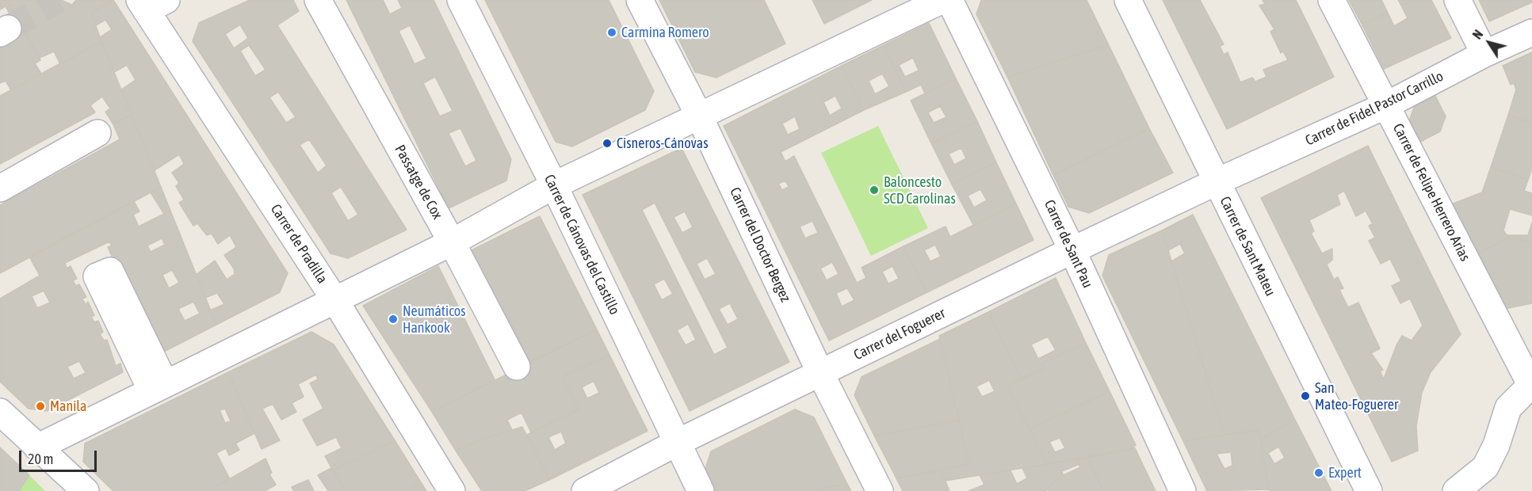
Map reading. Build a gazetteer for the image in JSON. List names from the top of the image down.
{
  "streets": {
    "street": [
      "Carrer de Fidel Pastor Carrillo",
      "Passatge de Cox",
      "Carrer de Felipe Herrero Arias",
      "Carrer de Pradilla",
      "Carrer de Sant Pau",
      "Carrer de Cánovas del Castillo",
      "Carrer del Doctor Bergez",
      "Carrer de Sant Mateu",
      "Carrer del Foguerer"
    ]
  },
  "crossings": [
    ["Carrer de Fidel Pastor Carrillo", "Carrer de Felipe Herrero Arias"],
    ["Carrer de Fidel Pastor Carrillo", "Carrer de Sant Mateu"],
    ["Carrer de Fidel Pastor Carrillo", "Carrer del Foguerer"],
    ["Carrer de Sant Pau", "Carrer del Foguerer"],
    ["Carrer de Cánovas del Castillo", "Carrer del Foguerer"],
    ["Carrer del Doctor Bergez", "Carrer del Foguerer"],
    ["Carrer de Sant Mateu", "Carrer del Foguerer"]
  ],
  "places": [
    "Carmina Romero",
    "Cisneros-Cánovas",
    "Baloncesto SCD Carolinas",
    "Neumáticos Hankook",
    "San Mateo-Foguerer",
    "Manila",
    "Expert"
  ],
  "scale_bar": "20 m",
  "north": "top left"
}
